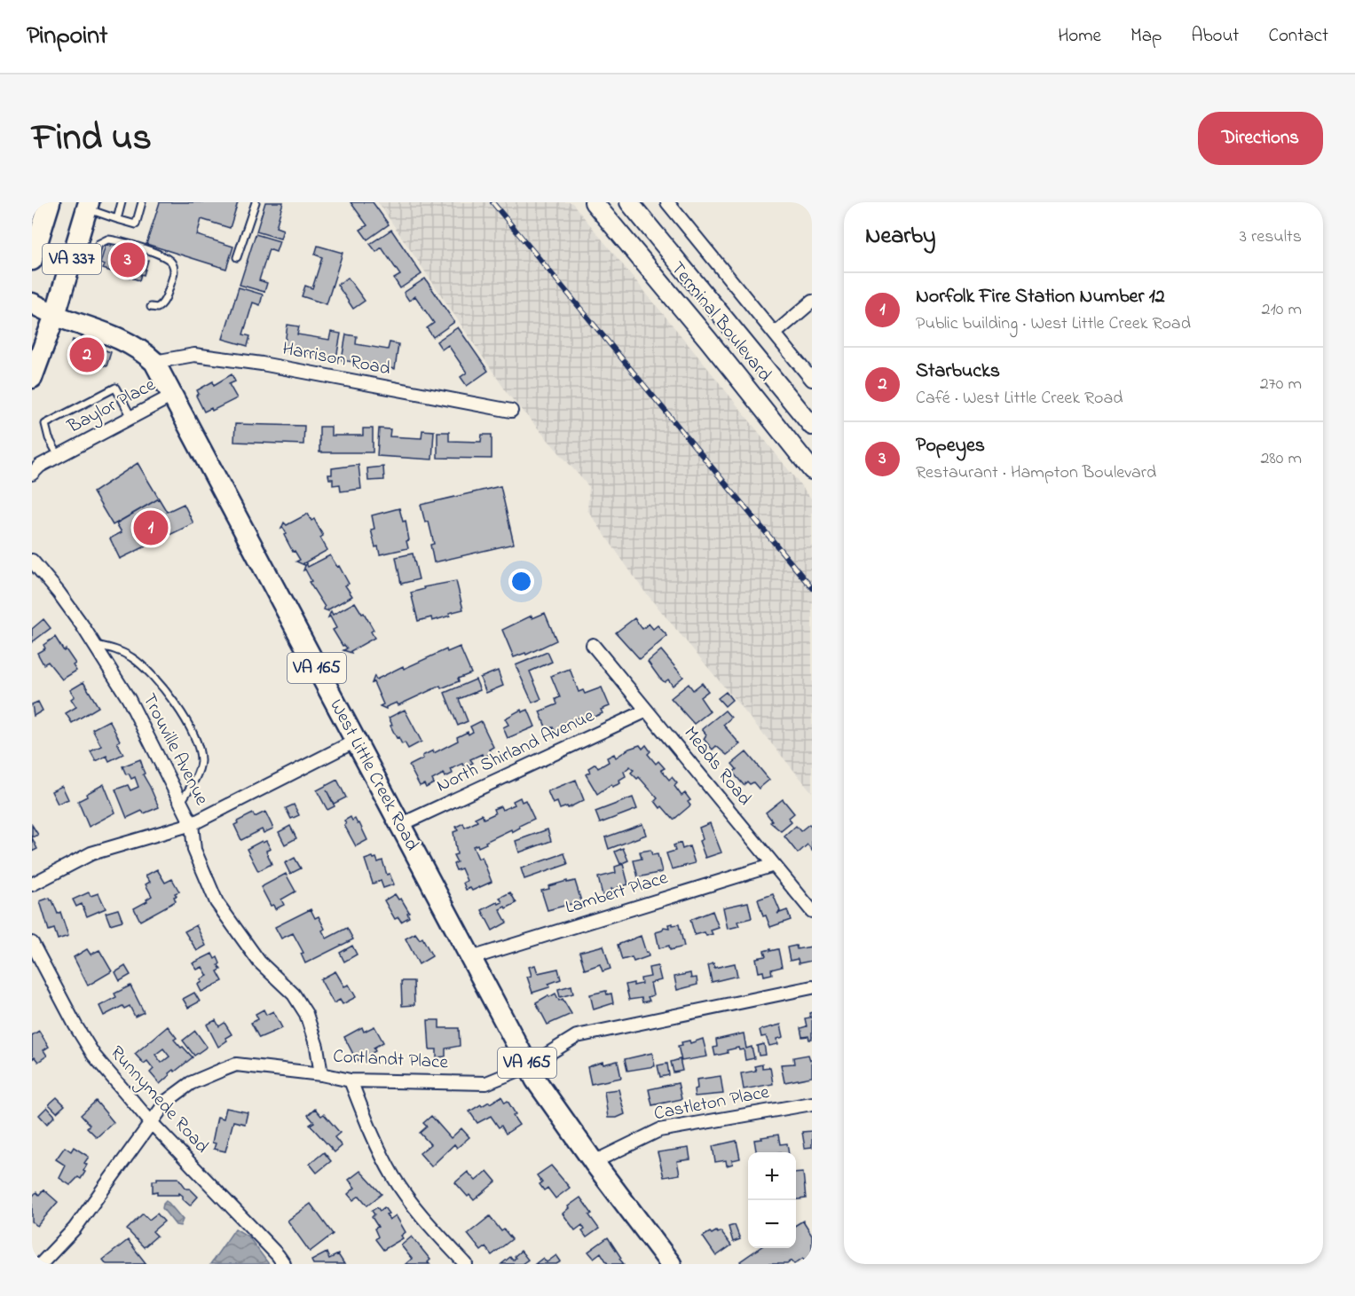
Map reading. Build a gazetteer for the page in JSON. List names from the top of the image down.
{
  "streets": {
    "main road": [
      "VA 337",
      "Terminal Boulevard",
      "VA 165",
      "West Little Creek Road"
    ],
    "street": [
      "Harrison Road",
      "Baylor Place",
      "Trouville Avenue",
      "North Shirland Avenue",
      "Meads Road",
      "Lambert Place",
      "Cortlandt Place",
      "Runnymede Road",
      "Castleton Place"
    ]
  },
  "crossings": [
    ["VA 337", "West Little Creek Road"],
    ["Harrison Road", "West Little Creek Road"],
    ["Baylor Place", "West Little Creek Road"],
    ["Trouville Avenue", "Cortlandt Place"],
    ["North Shirland Avenue", "Meads Road"],
    ["North Shirland Avenue", "West Little Creek Road"],
    ["Meads Road", "Lambert Place"],
    ["West Little Creek Road", "Lambert Place"],
    ["West Little Creek Road", "Cortlandt Place"],
    ["West Little Creek Road", "Castleton Place"],
    ["Cortlandt Place", "Runnymede Road"]
  ],
  "page": {
    "header": "Pinpoint",
    "nav": [
      "Home",
      "Map",
      "About",
      "Contact"
    ],
    "title": "Find us",
    "buttons": "Directions",
    "heading": ["Nearby", "3 results"],
    "pins": ["3", "2", "1"],
    "list": [
      {
        "mark": "1",
        "name": "Norfolk Fire Station Number 12",
        "note": "Public building · West Little Creek Road",
        "value": "210 m"
      },
      {
        "mark": "2",
        "name": "Starbucks",
        "note": "Café · West Little Creek Road",
        "value": "270 m"
      },
      {
        "mark": "3",
        "name": "Popeyes",
        "note": "Restaurant · Hampton Boulevard",
        "value": "280 m"
      }
    ],
    "map_buttons": ["+", "−"]
  }
}
